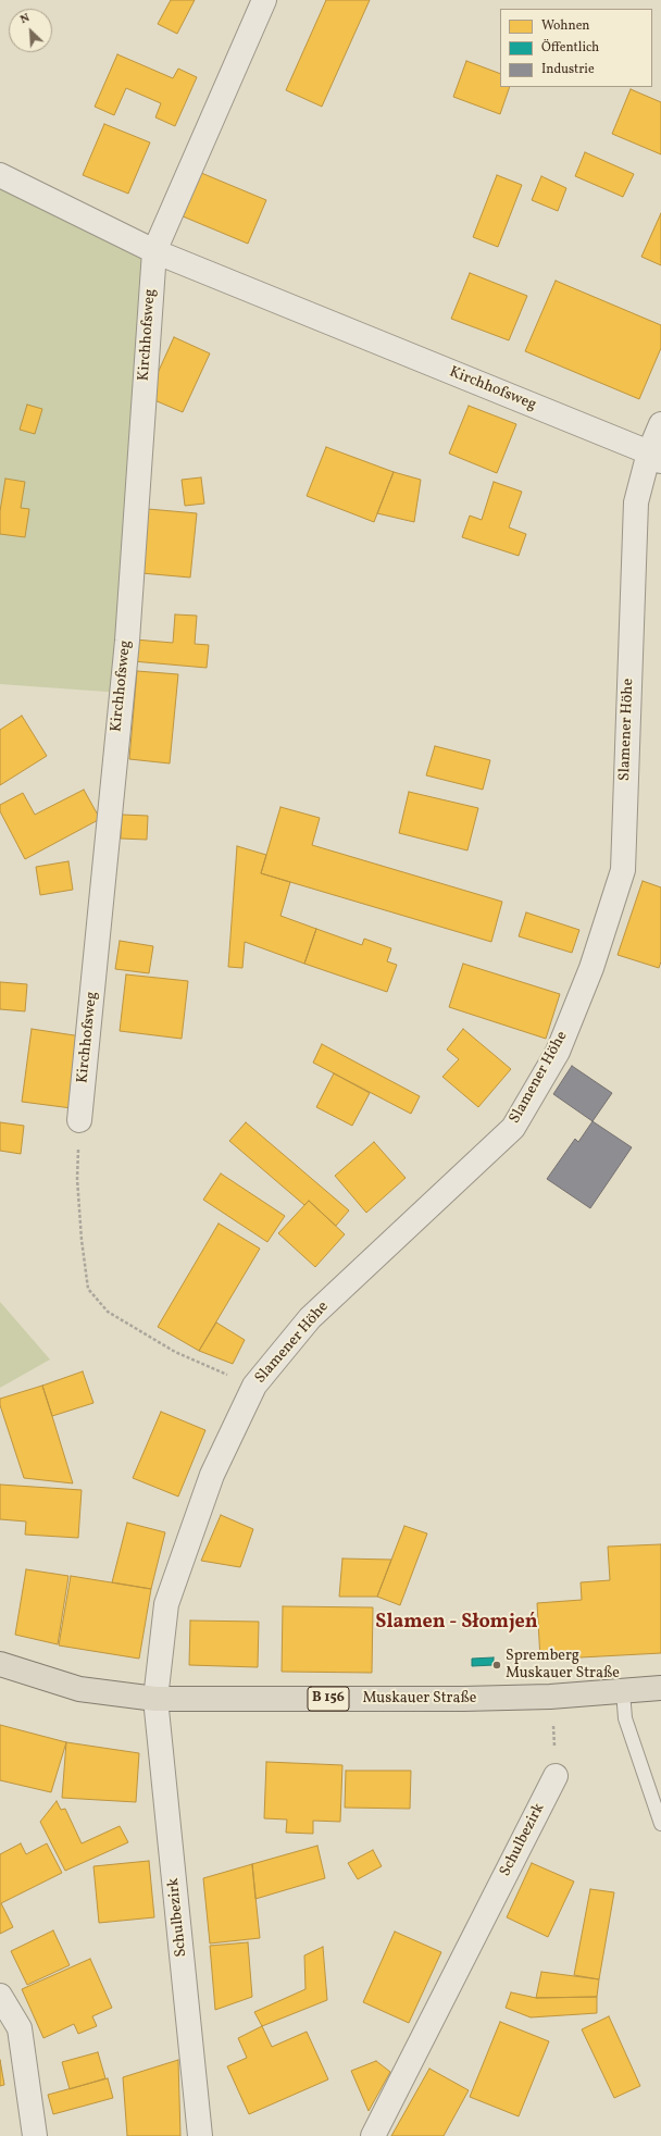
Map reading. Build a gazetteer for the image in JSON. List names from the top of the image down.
{
  "streets": {
    "main road": ["B 156", "Muskauer Straße"],
    "street": ["Kirchhofsweg", "Slamener Höhe", "Schulbezirk"]
  },
  "crossings": [
    ["Kirchhofsweg", "Slamener Höhe"],
    ["Slamener Höhe", "Muskauer Straße"],
    ["Slamener Höhe", "Schulbezirk"],
    ["Muskauer Straße", "Schulbezirk"]
  ],
  "districts": ["Slamen - Słomjeń"],
  "places": ["Spremberg Muskauer Straße"],
  "legend": ["Wohnen", "Öffentlich", "Industrie"],
  "north": "top left"
}
